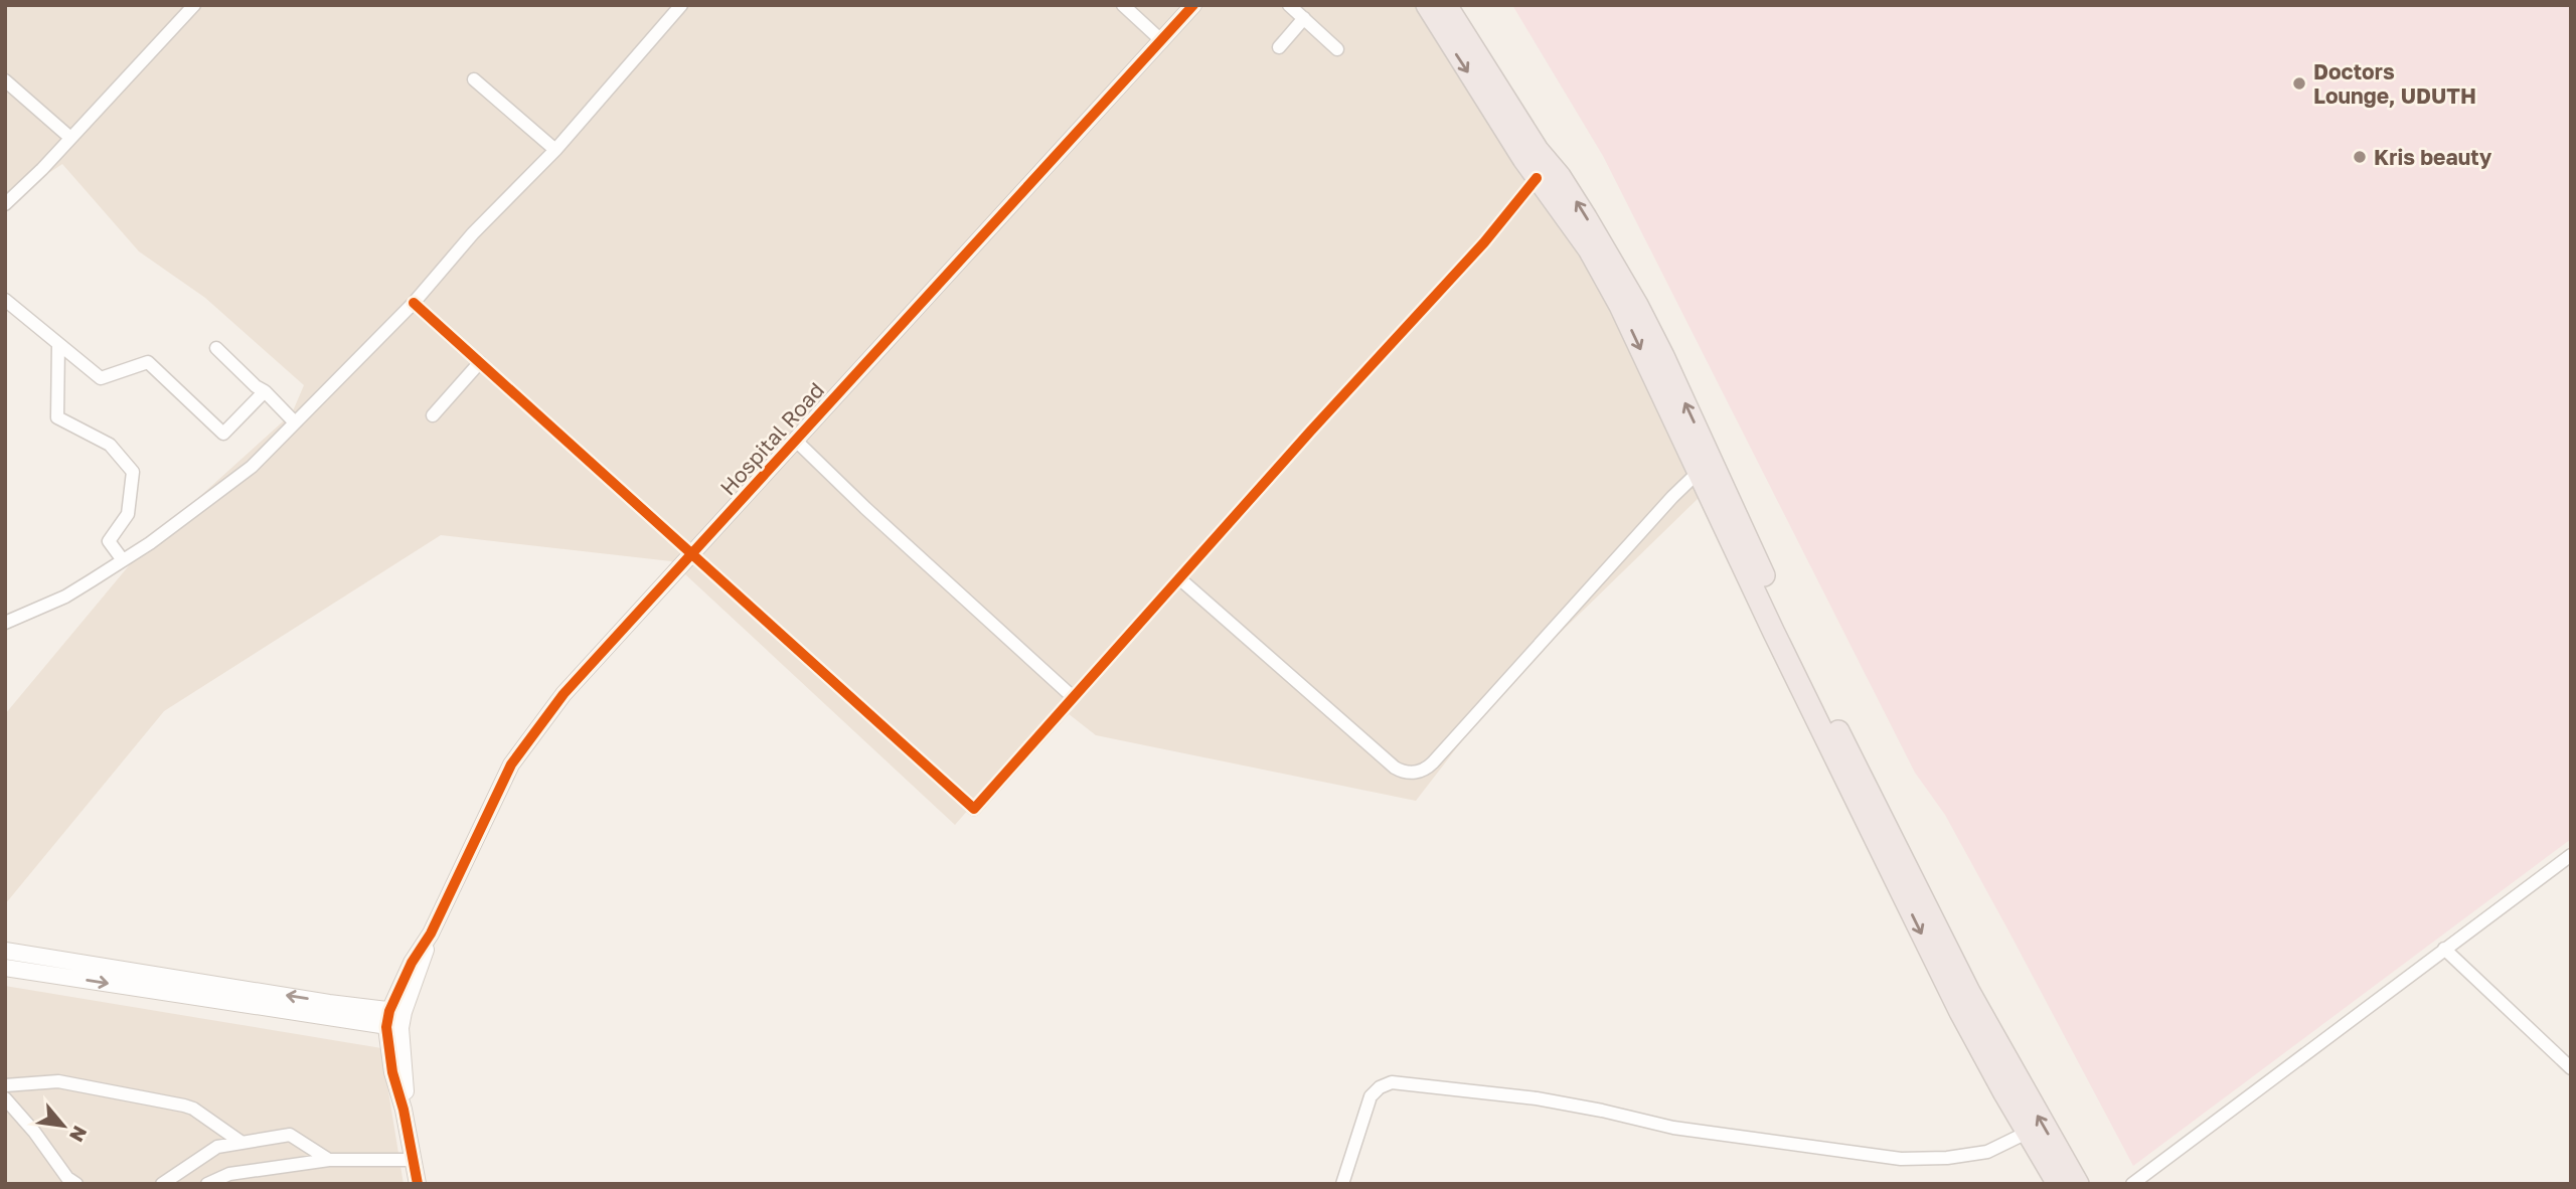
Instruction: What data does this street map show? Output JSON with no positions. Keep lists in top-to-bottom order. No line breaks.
{"streets":{"street":["Hospital Road"]},"places":["Doctors Lounge, UDUTH","Kris beauty"],"north":"bottom right"}
